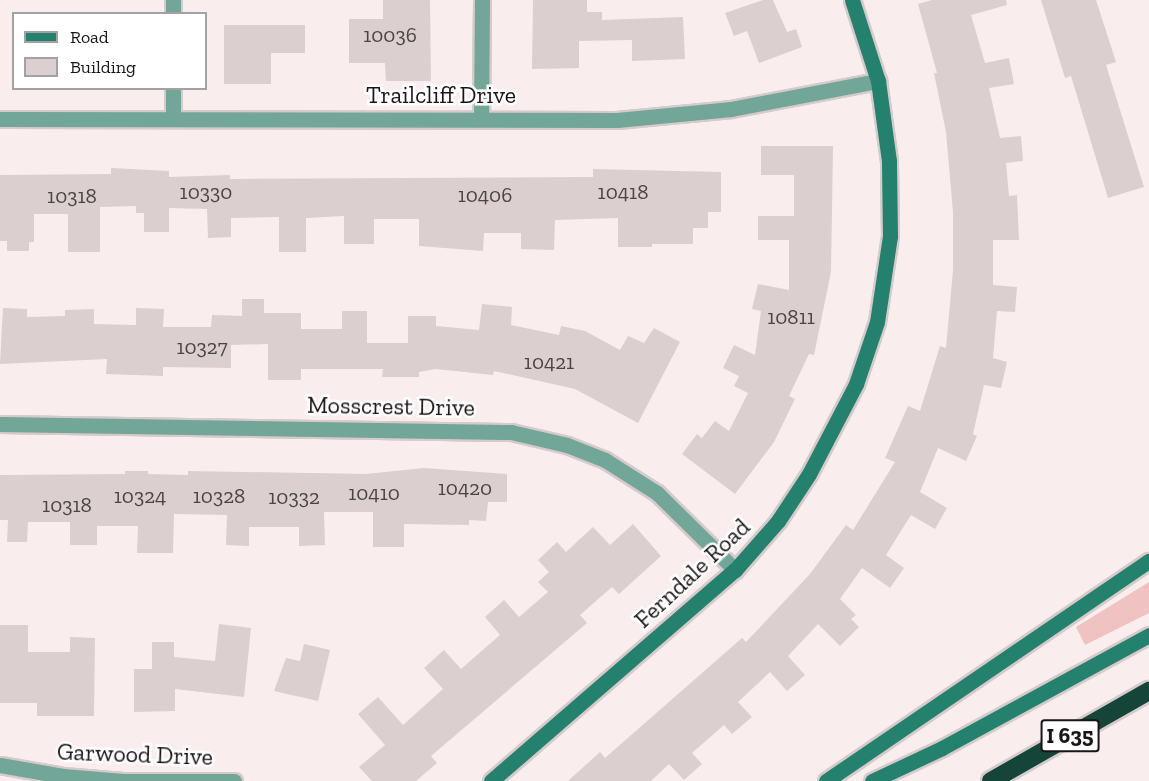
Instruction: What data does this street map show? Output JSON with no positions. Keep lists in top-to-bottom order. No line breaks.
{"streets":{"highway":["I 635"],"street":["Trailcliff Drive","Mosscrest Drive","Ferndale Road","Garwood Drive"]},"crossings":[["Trailcliff Drive","Ferndale Road"],["Mosscrest Drive","Ferndale Road"]],"house_numbers":["10036","10330","10418","10406","10318","10811","10327","10421","10420","10410","10324","10328","10332","10318"],"legend":["Road","Building"]}
